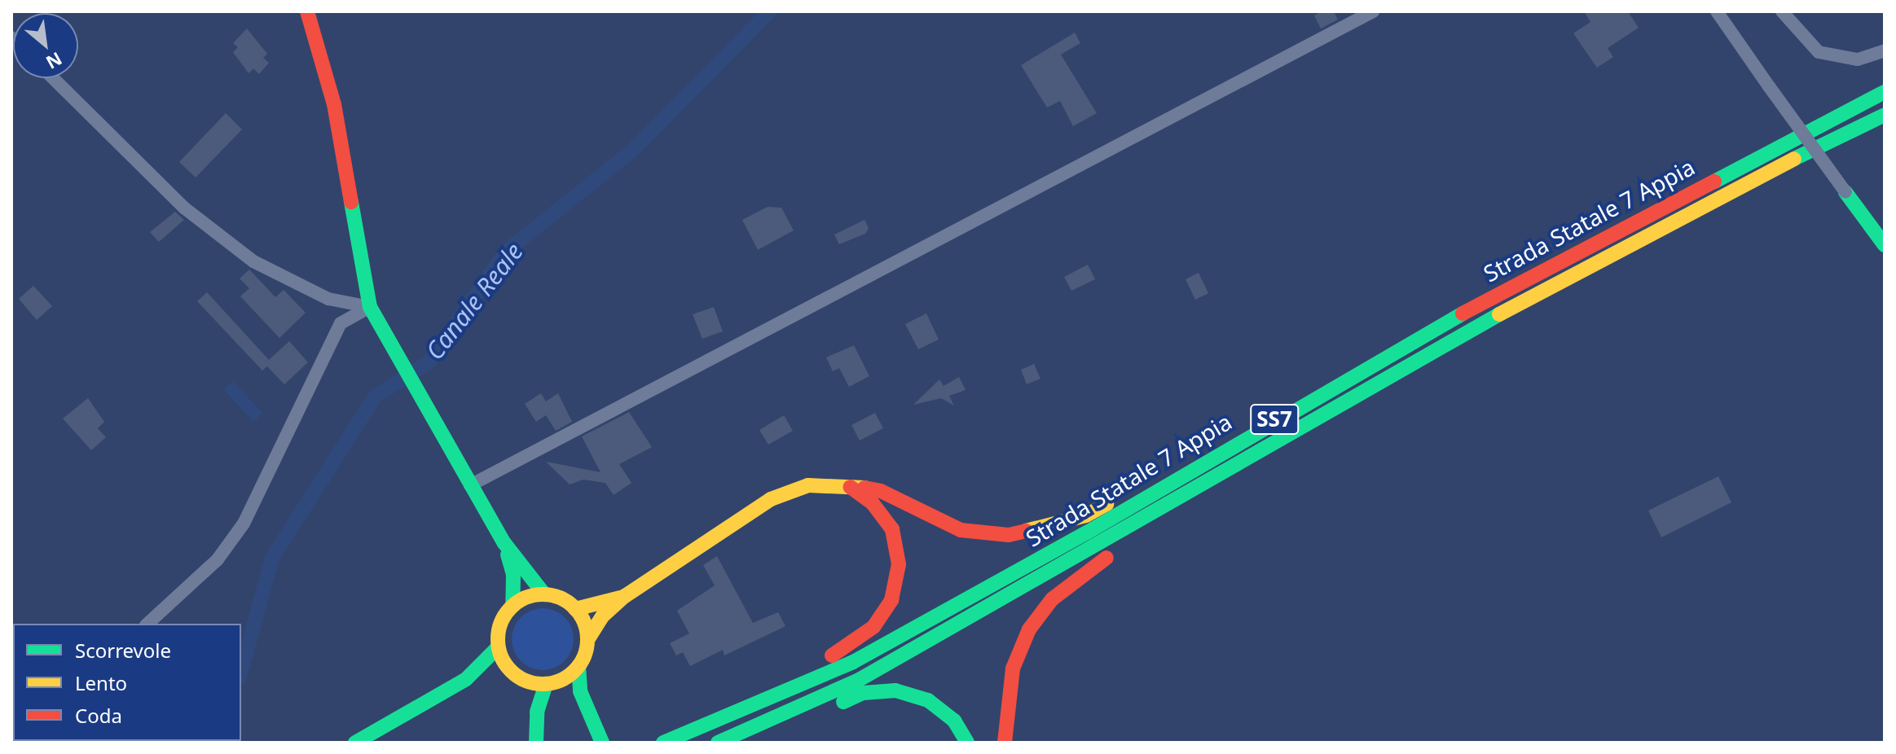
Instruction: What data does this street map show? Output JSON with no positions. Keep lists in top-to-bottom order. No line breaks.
{"streets":{"main road":["Strada Statale 7 Appia","SS7"]},"water":["Canale Reale"],"legend":["Scorrevole","Lento","Coda"],"north":"bottom right"}
